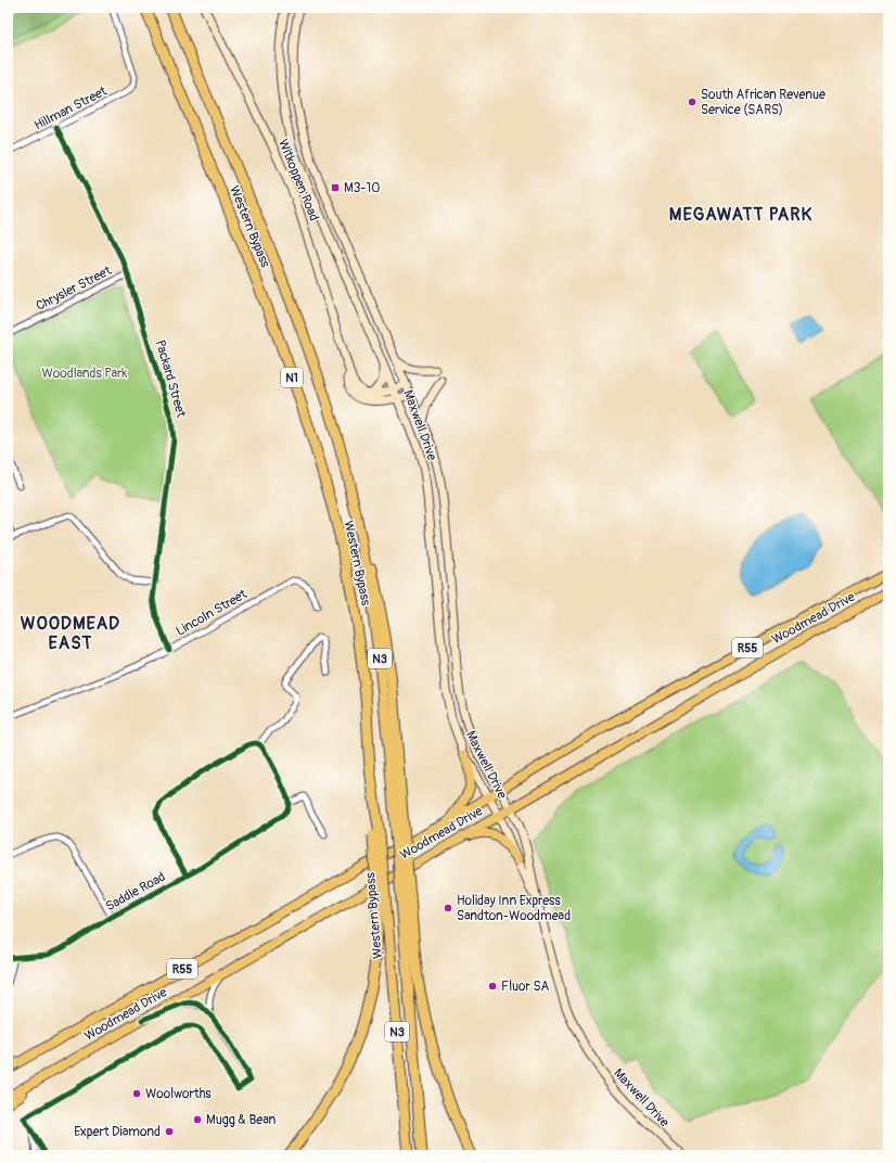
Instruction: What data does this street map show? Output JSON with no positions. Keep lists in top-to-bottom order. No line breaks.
{"streets":{"highway":["Western Bypass","N1","N3"],"main road":["Witkoppen Road","Maxwell Drive","Woodmead Drive","R55"],"street":["Hillman Street","Chrysler Street","Packard Street","Lincoln Street","Saddle Road"]},"crossings":[["Hillman Street","Packard Street"],["Witkoppen Road","Maxwell Drive"],["Chrysler Street","Packard Street"],["Packard Street","Lincoln Street"],["Maxwell Drive","Woodmead Drive"]],"districts":["MEGAWATT PARK","WOODMEAD EAST"],"parks":["Woodlands Park"],"places":{"other":["South African Revenue Service (SARS)","Holiday Inn Express Sandton-Woodmead","Fluor SA","Woolworths","Mugg & Bean","Expert Diamond"],"transit":["M3-10"]}}
